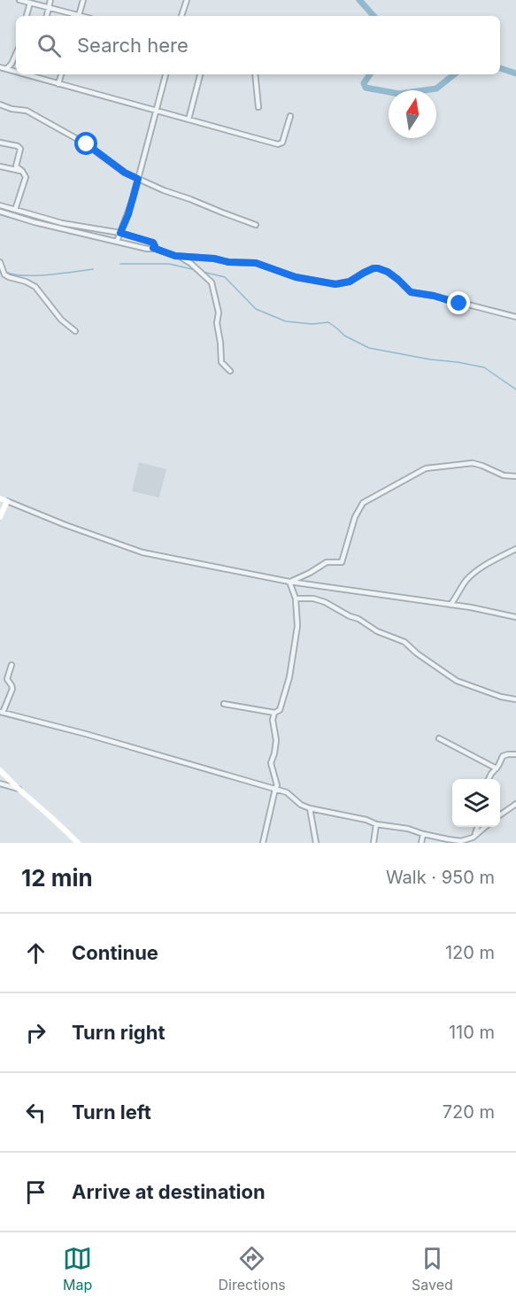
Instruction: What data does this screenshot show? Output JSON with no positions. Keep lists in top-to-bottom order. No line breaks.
{"north":"top","page":{"search":"Search here","heading":["12 min","Walk · 950 m"],"list":[["Continue","120 m"],["Turn right","110 m"],["Turn left","720 m"],"Arrive at destination"],"nav":["Map","Directions","Saved"]}}
